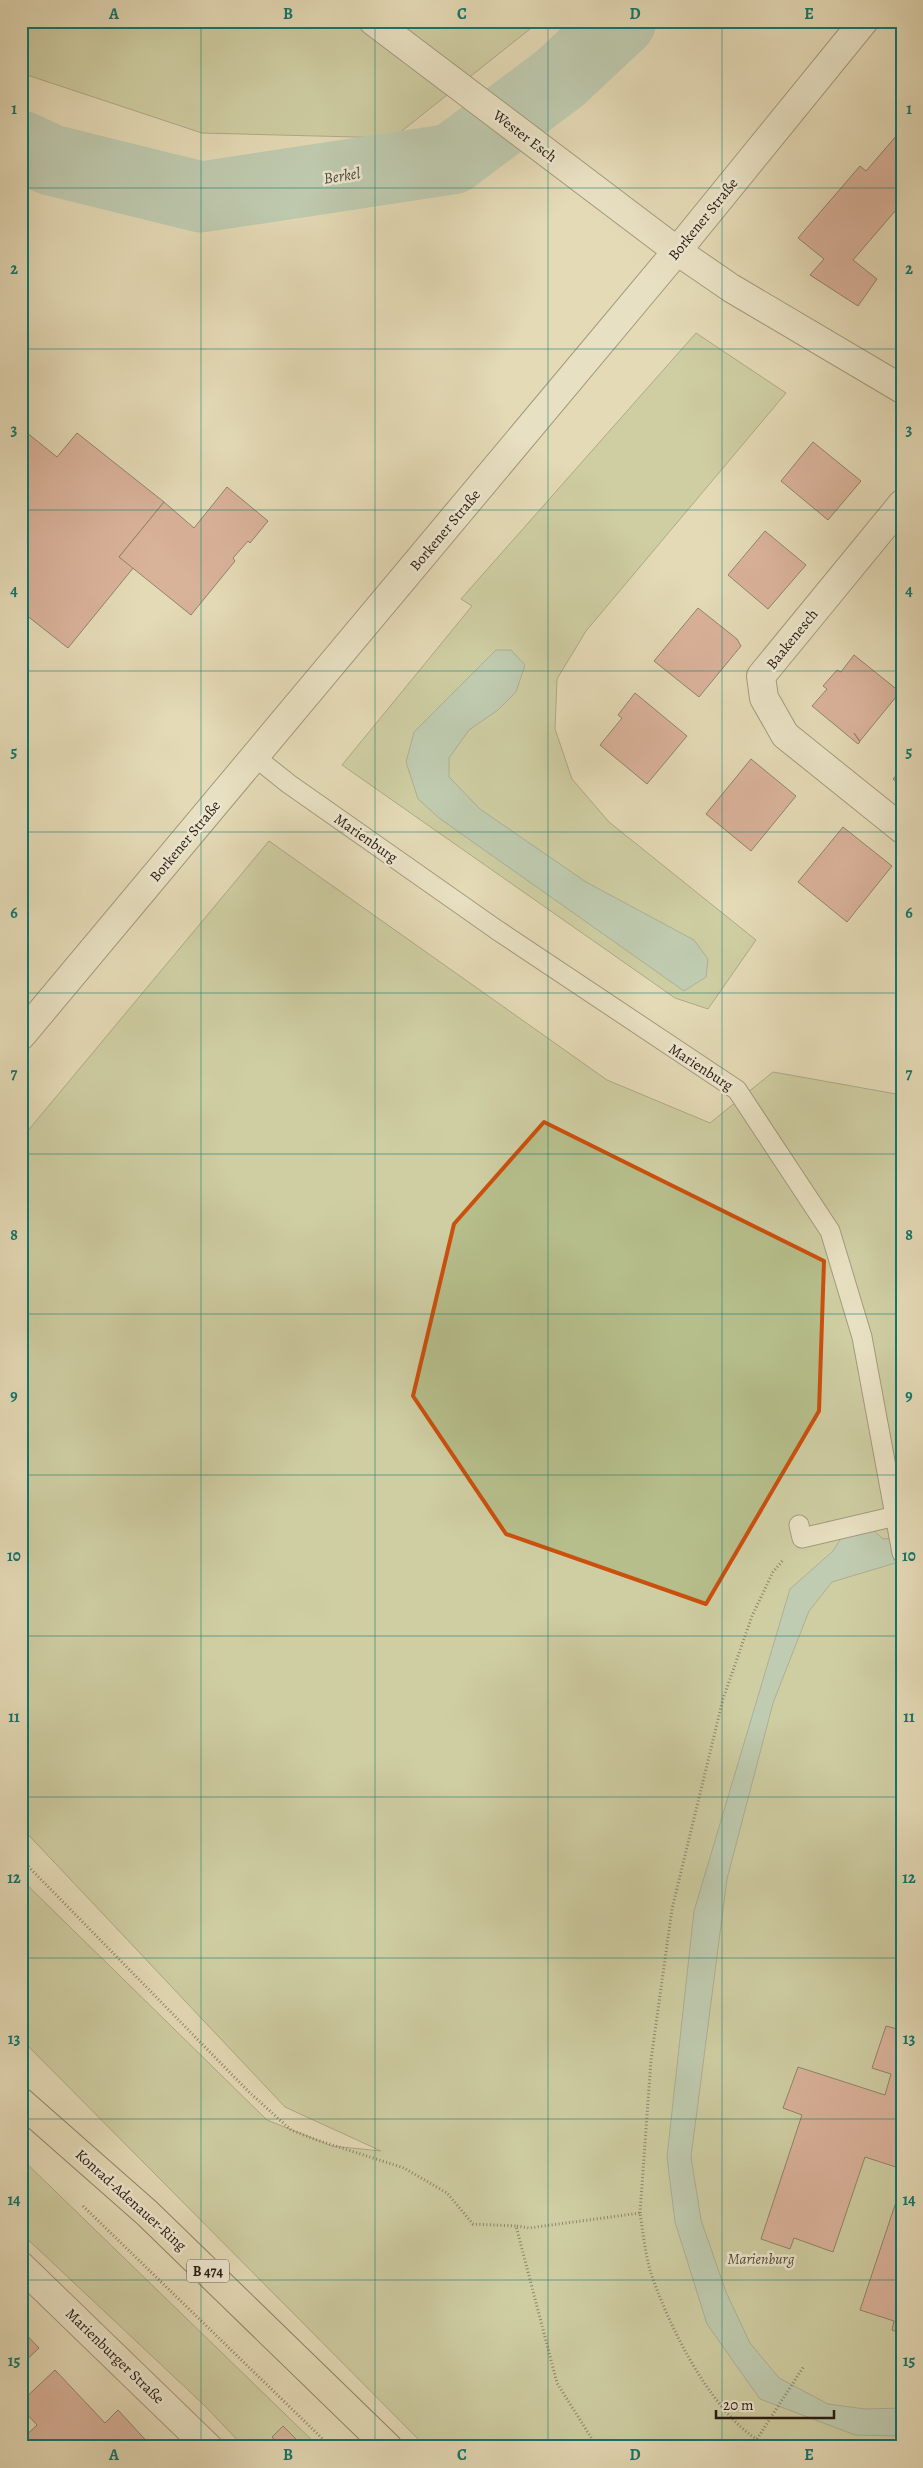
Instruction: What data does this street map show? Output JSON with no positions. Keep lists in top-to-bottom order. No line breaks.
{"streets":{"main road":["Konrad-Adenauer-Ring","B 474"],"street":["Wester Esch","Borkener Straße","Baakenesch","Marienburger Straße"],"lane":["Marienburg"]},"crossings":[["Wester Esch","Borkener Straße"],["Borkener Straße","Marienburg"]],"water":["Berkel"],"parks":["Marienburg"],"scale_bar":"20 m","grid":{"columns":["A","B","C","D","E"],"rows":["1","2","3","4","5","6","7","8","9","10","11","12","13","14","15"]}}
